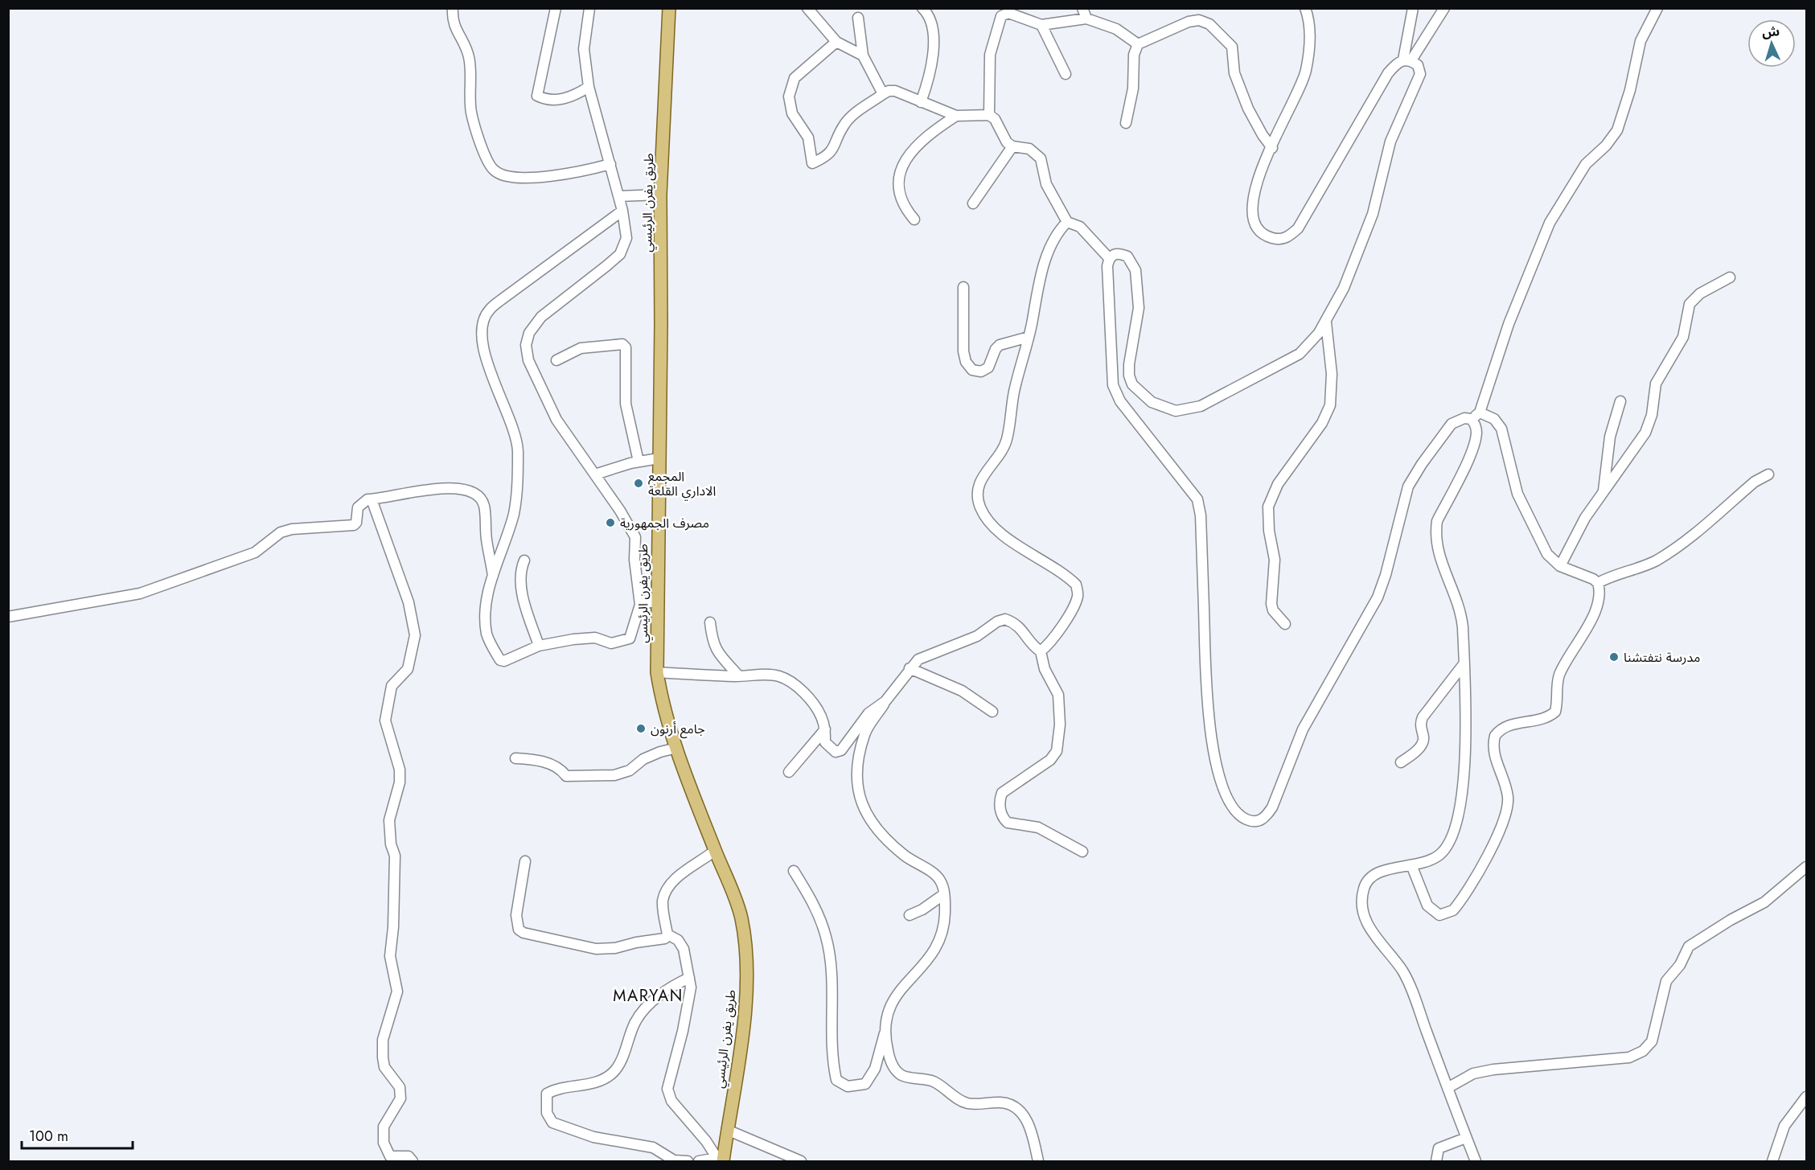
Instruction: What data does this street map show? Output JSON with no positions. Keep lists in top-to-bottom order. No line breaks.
{"streets":{"main road":["طريق يفرن الرئيسي"]},"districts":["MARYAN"],"places":["المجمع الاداري القلعة","مصرف الجمهورية","مدرسة نتفتشنا","جامع أرنون"],"scale_bar":"100 m","north":"top"}
